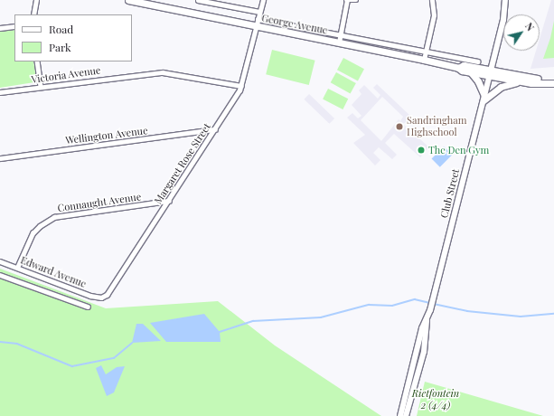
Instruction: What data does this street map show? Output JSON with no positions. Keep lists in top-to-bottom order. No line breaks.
{"streets":{"main road":["George Avenue","Club Street"],"street":["Victoria Avenue","Wellington Avenue","Margaret Rose Street","Connaught Avenue","Edward Avenue"]},"crossings":[["George Avenue","Margaret Rose Street"],["George Avenue","Club Street"],["Victoria Avenue","Margaret Rose Street"],["Wellington Avenue","Margaret Rose Street"],["Margaret Rose Street","Connaught Avenue"],["Margaret Rose Street","Edward Avenue"],["Connaught Avenue","Edward Avenue"]],"parks":["Rietfontein 2 (4/4)"],"places":["Sandringham Highschool","The Den Gym"],"legend":["Road","Park"],"north":"top right"}
